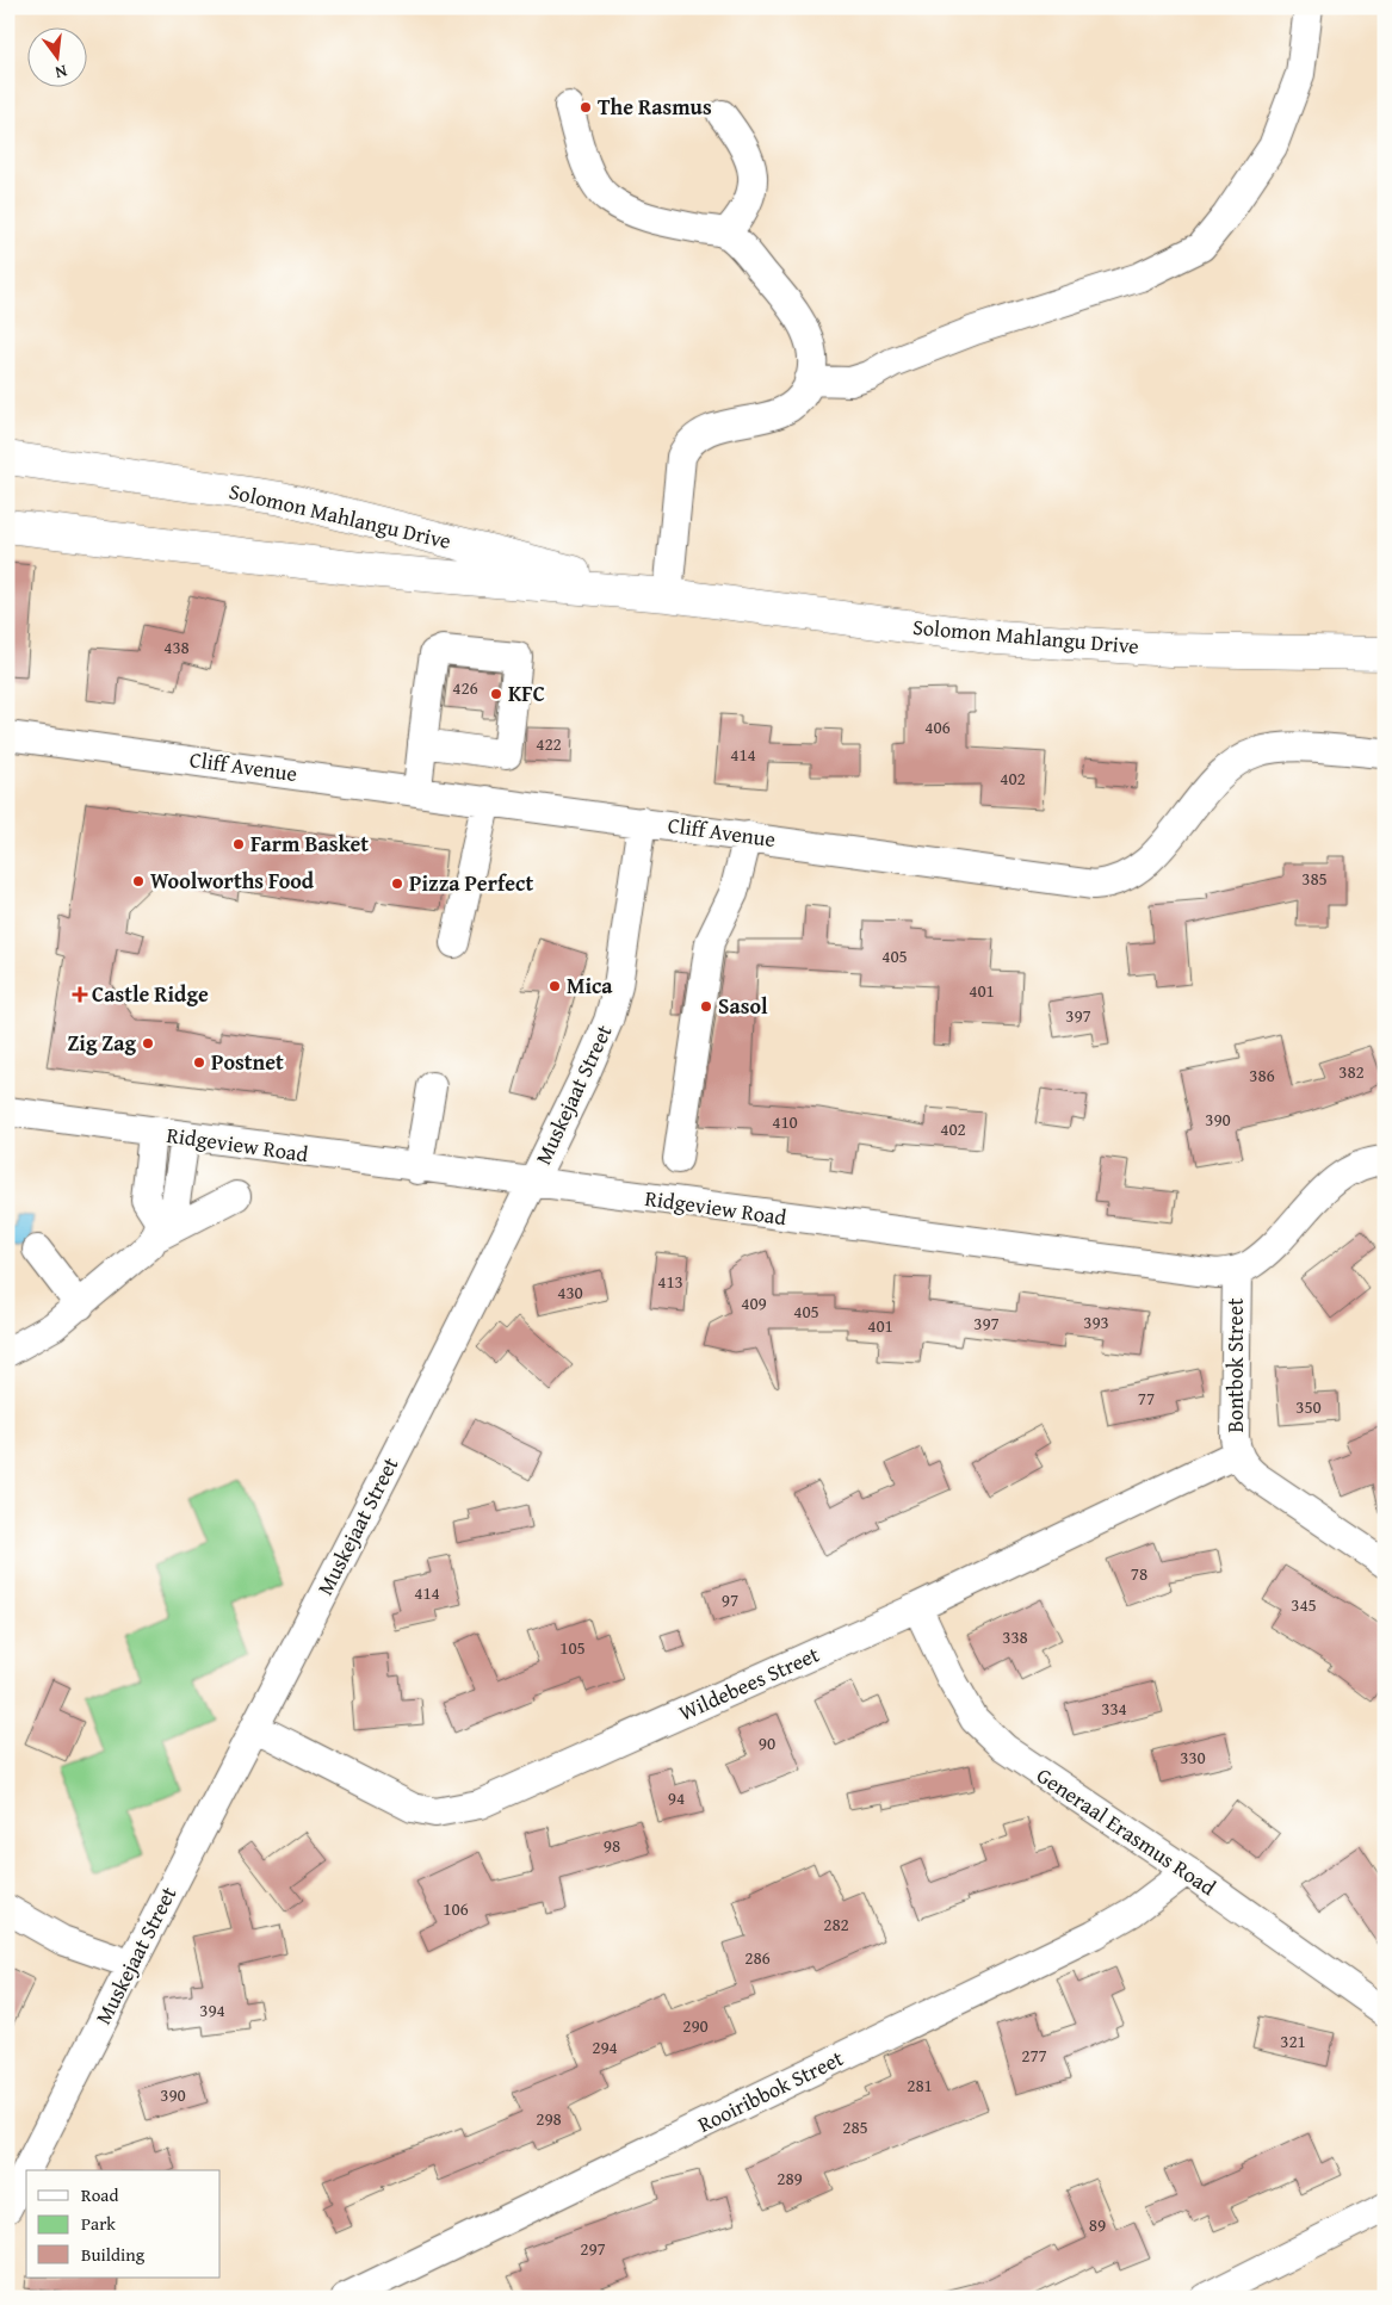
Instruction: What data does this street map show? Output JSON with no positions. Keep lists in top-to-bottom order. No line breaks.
{"streets":{"main road":["Solomon Mahlangu Drive"],"street":["Cliff Avenue","Muskejaat Street","Ridgeview Road","Bontbok Street","Wildebees Street","Generaal Erasmus Road","Rooiribbok Street"]},"crossings":[["Cliff Avenue","Muskejaat Street"],["Muskejaat Street","Ridgeview Road"],["Muskejaat Street","Wildebees Street"],["Ridgeview Road","Bontbok Street"],["Bontbok Street","Wildebees Street"],["Wildebees Street","Generaal Erasmus Road"],["Generaal Erasmus Road","Rooiribbok Street"]],"places":{"other":["The Rasmus","KFC","Farm Basket","Woolworths Food","Pizza Perfect","Mica","Sasol","Zig Zag","Postnet"],"health":["Castle Ridge"]},"house_numbers":["438","426","406","422","414","402","385","405","401","397","382","386","390","410","402","413","430","409","405","393","397","401","77","350","78","414","97","345","338","105","334","90","330","94","98","106","282","286","394","290","321","294","277","281","390","298","285","289","89","297"],"legend":["Road","Park","Building"],"north":"bottom"}
